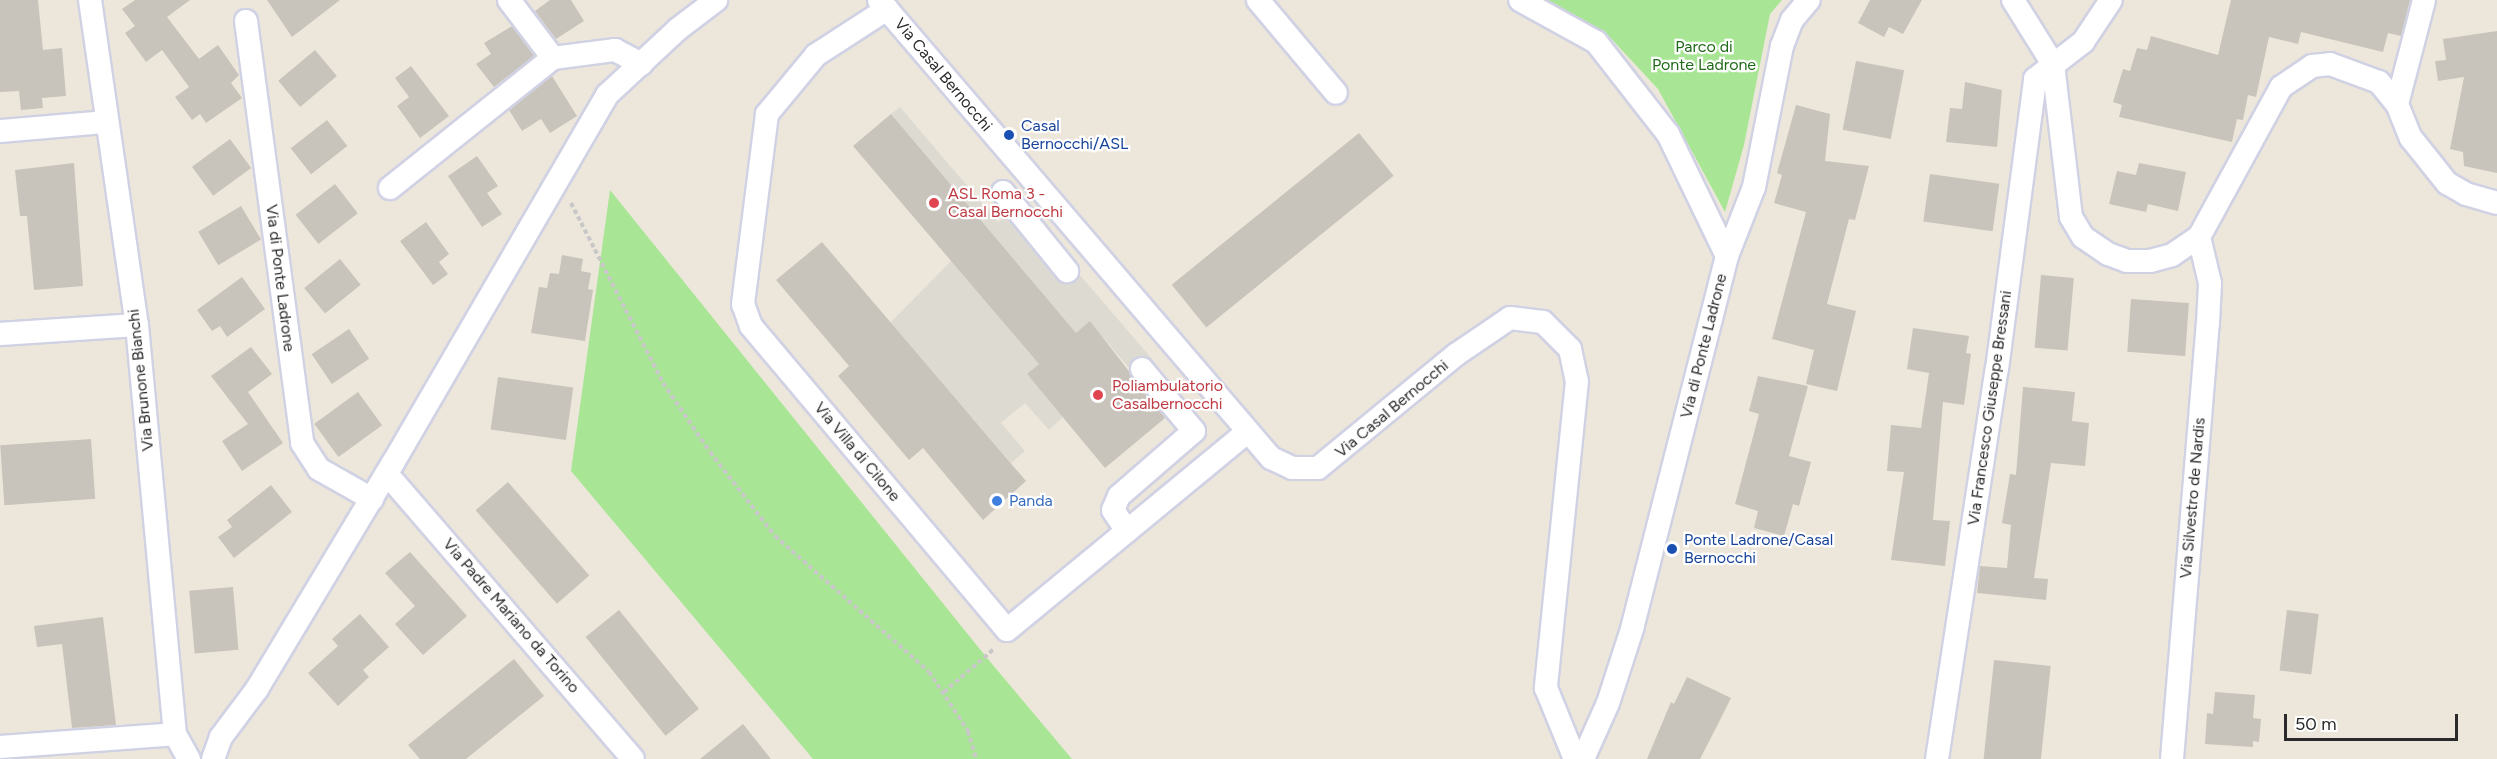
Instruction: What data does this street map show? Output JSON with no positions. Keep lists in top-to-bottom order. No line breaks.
{"streets":{"street":["Via Casal Bernocchi","Via di Ponte Ladrone","Via Brunone Bianchi","Via Francesco Giuseppe Bressani","Via Villa di Cilone","Via Silvestro de Nardis","Via Padre Mariano da Torino"]},"crossings":[["Via Casal Bernocchi","Via Villa di Cilone"]],"parks":["Parco di Ponte Ladrone"],"places":["Casal Bernocchi/ASL","ASL Roma 3 - Casal Bernocchi","Poliambulatorio Casalbernocchi","Panda","Ponte Ladrone/Casal Bernocchi"],"scale_bar":"50 m"}
